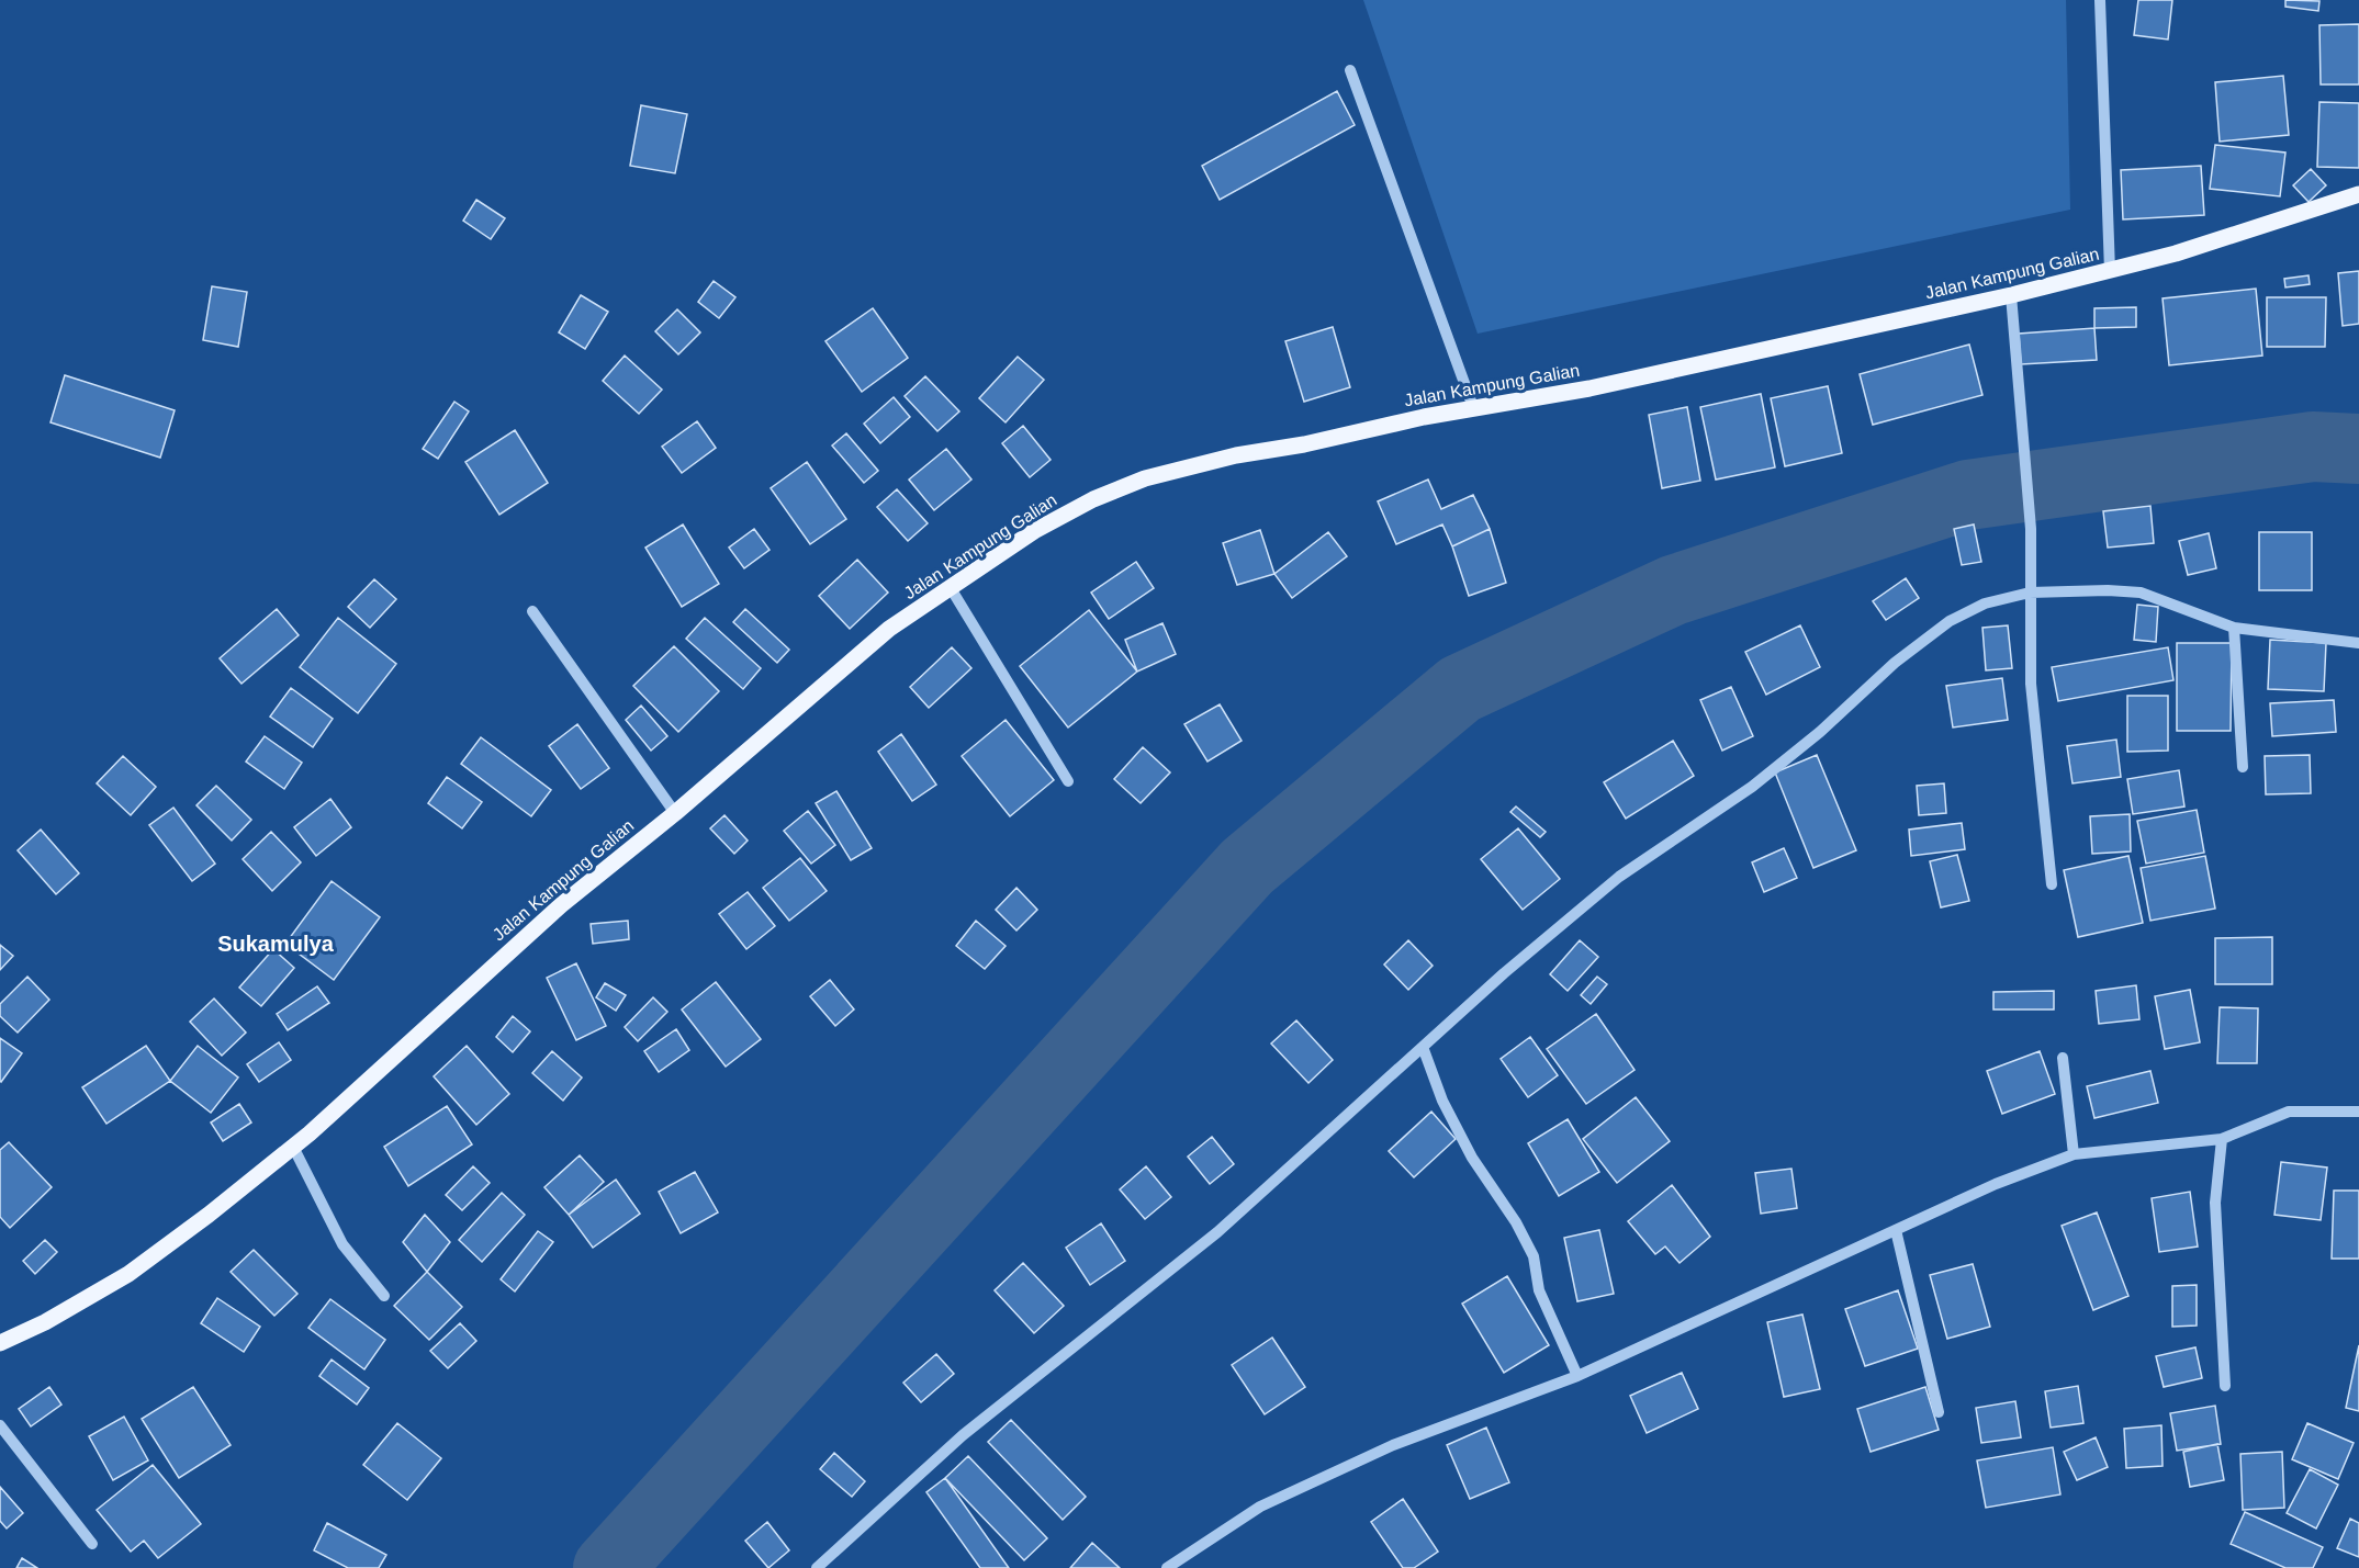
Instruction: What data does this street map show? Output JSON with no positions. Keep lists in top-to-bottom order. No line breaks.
{"streets":{"main road":["Jalan Kampung Galian"]},"districts":["Sukamulya"]}
